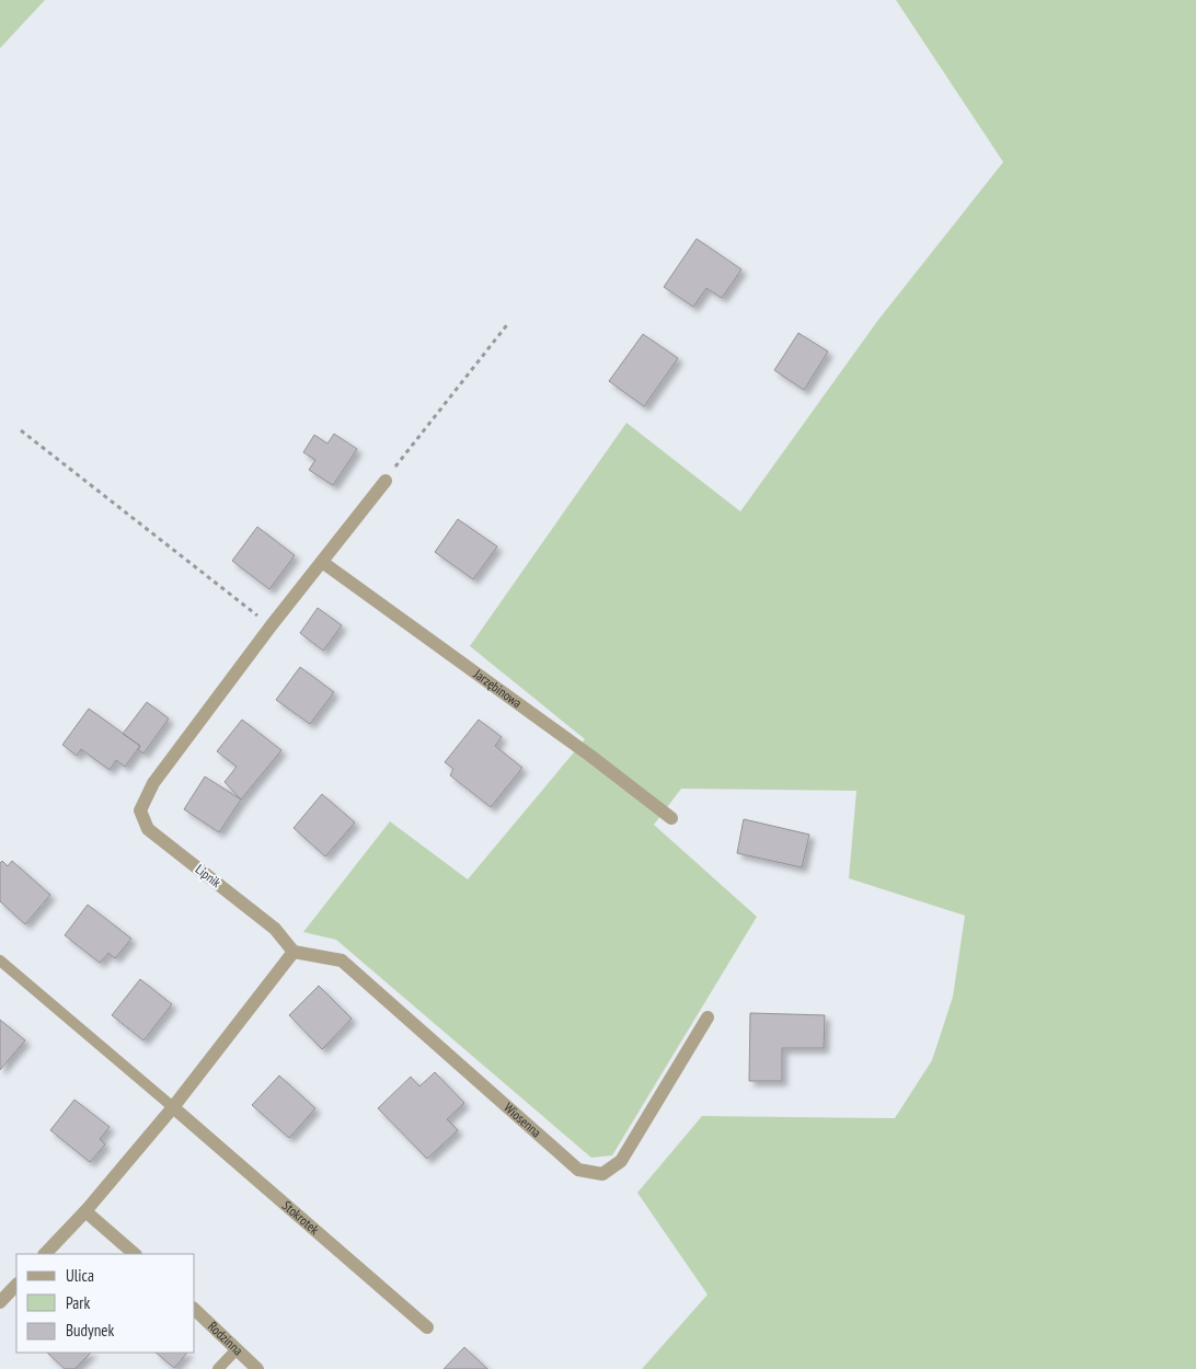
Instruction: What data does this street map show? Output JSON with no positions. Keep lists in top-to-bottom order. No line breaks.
{"streets":{"street":["Jarzębinowa","Lipnik","Wiosenna","Stokrotek","Rodzinna"]},"crossings":[["Jarzębinowa","Lipnik"],["Lipnik","Wiosenna"]],"legend":["Ulica","Park","Budynek"]}
